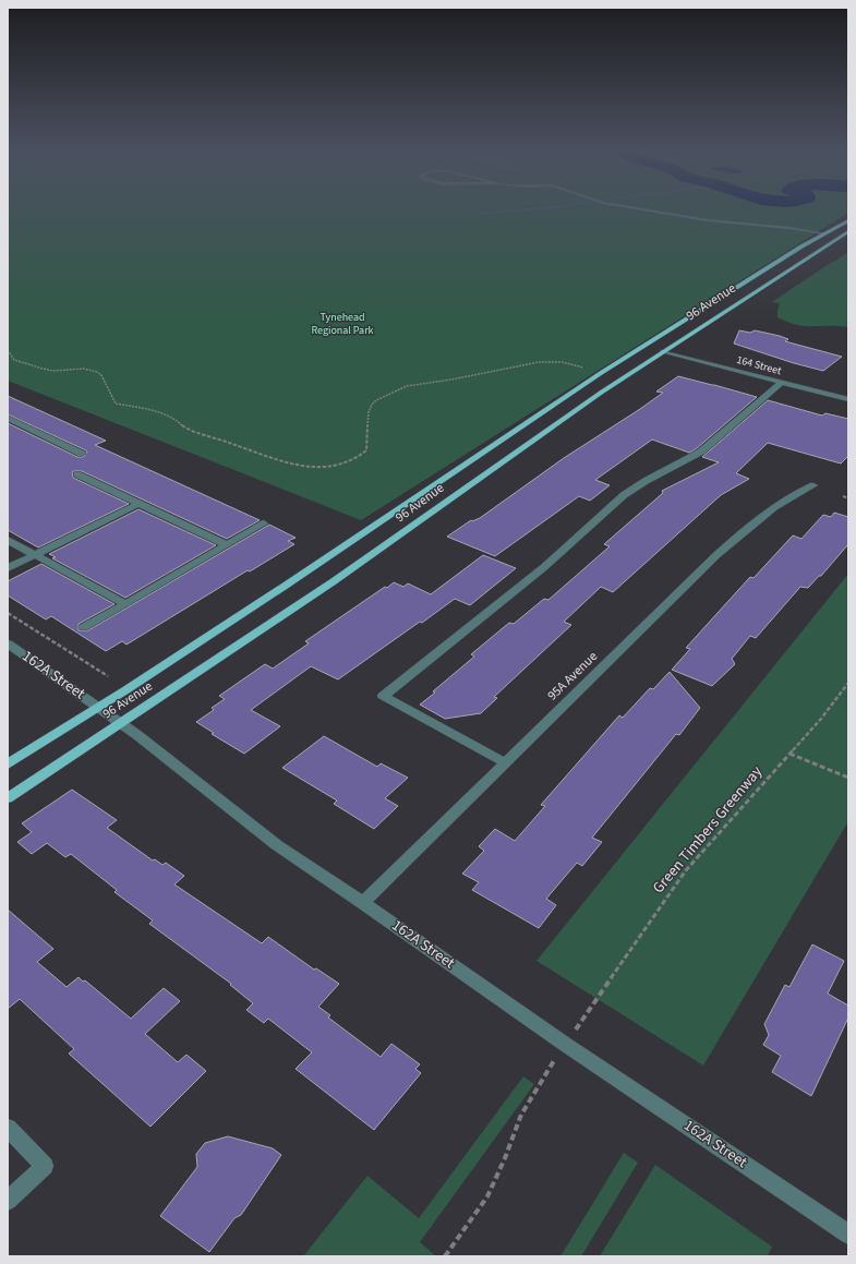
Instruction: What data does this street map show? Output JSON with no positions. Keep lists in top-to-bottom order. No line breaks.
{"streets":{"main road":["96 Avenue"],"street":["164 Street","162A Street","95A Avenue"],"path":["Green Timbers Greenway"]},"crossings":[["96 Avenue","164 Street"],["96 Avenue","162A Street"],["162A Street","95A Avenue"]],"parks":["Tynehead Regional Park"]}
